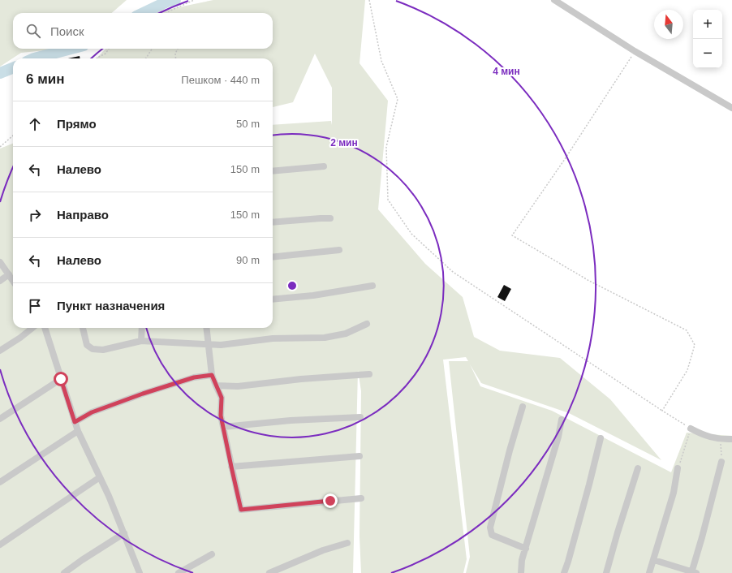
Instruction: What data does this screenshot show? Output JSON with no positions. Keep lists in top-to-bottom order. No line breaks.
{"north":"top","page":{"map_buttons":["+","−"],"search":"Поиск","heading":["6 мин","Пешком · 440 m"],"list":[["Прямо","50 m"],["Налево","150 m"],["Направо","150 m"],["Налево","90 m"],"Пункт назначения"]},"rings":["4 мин","2 мин"]}
